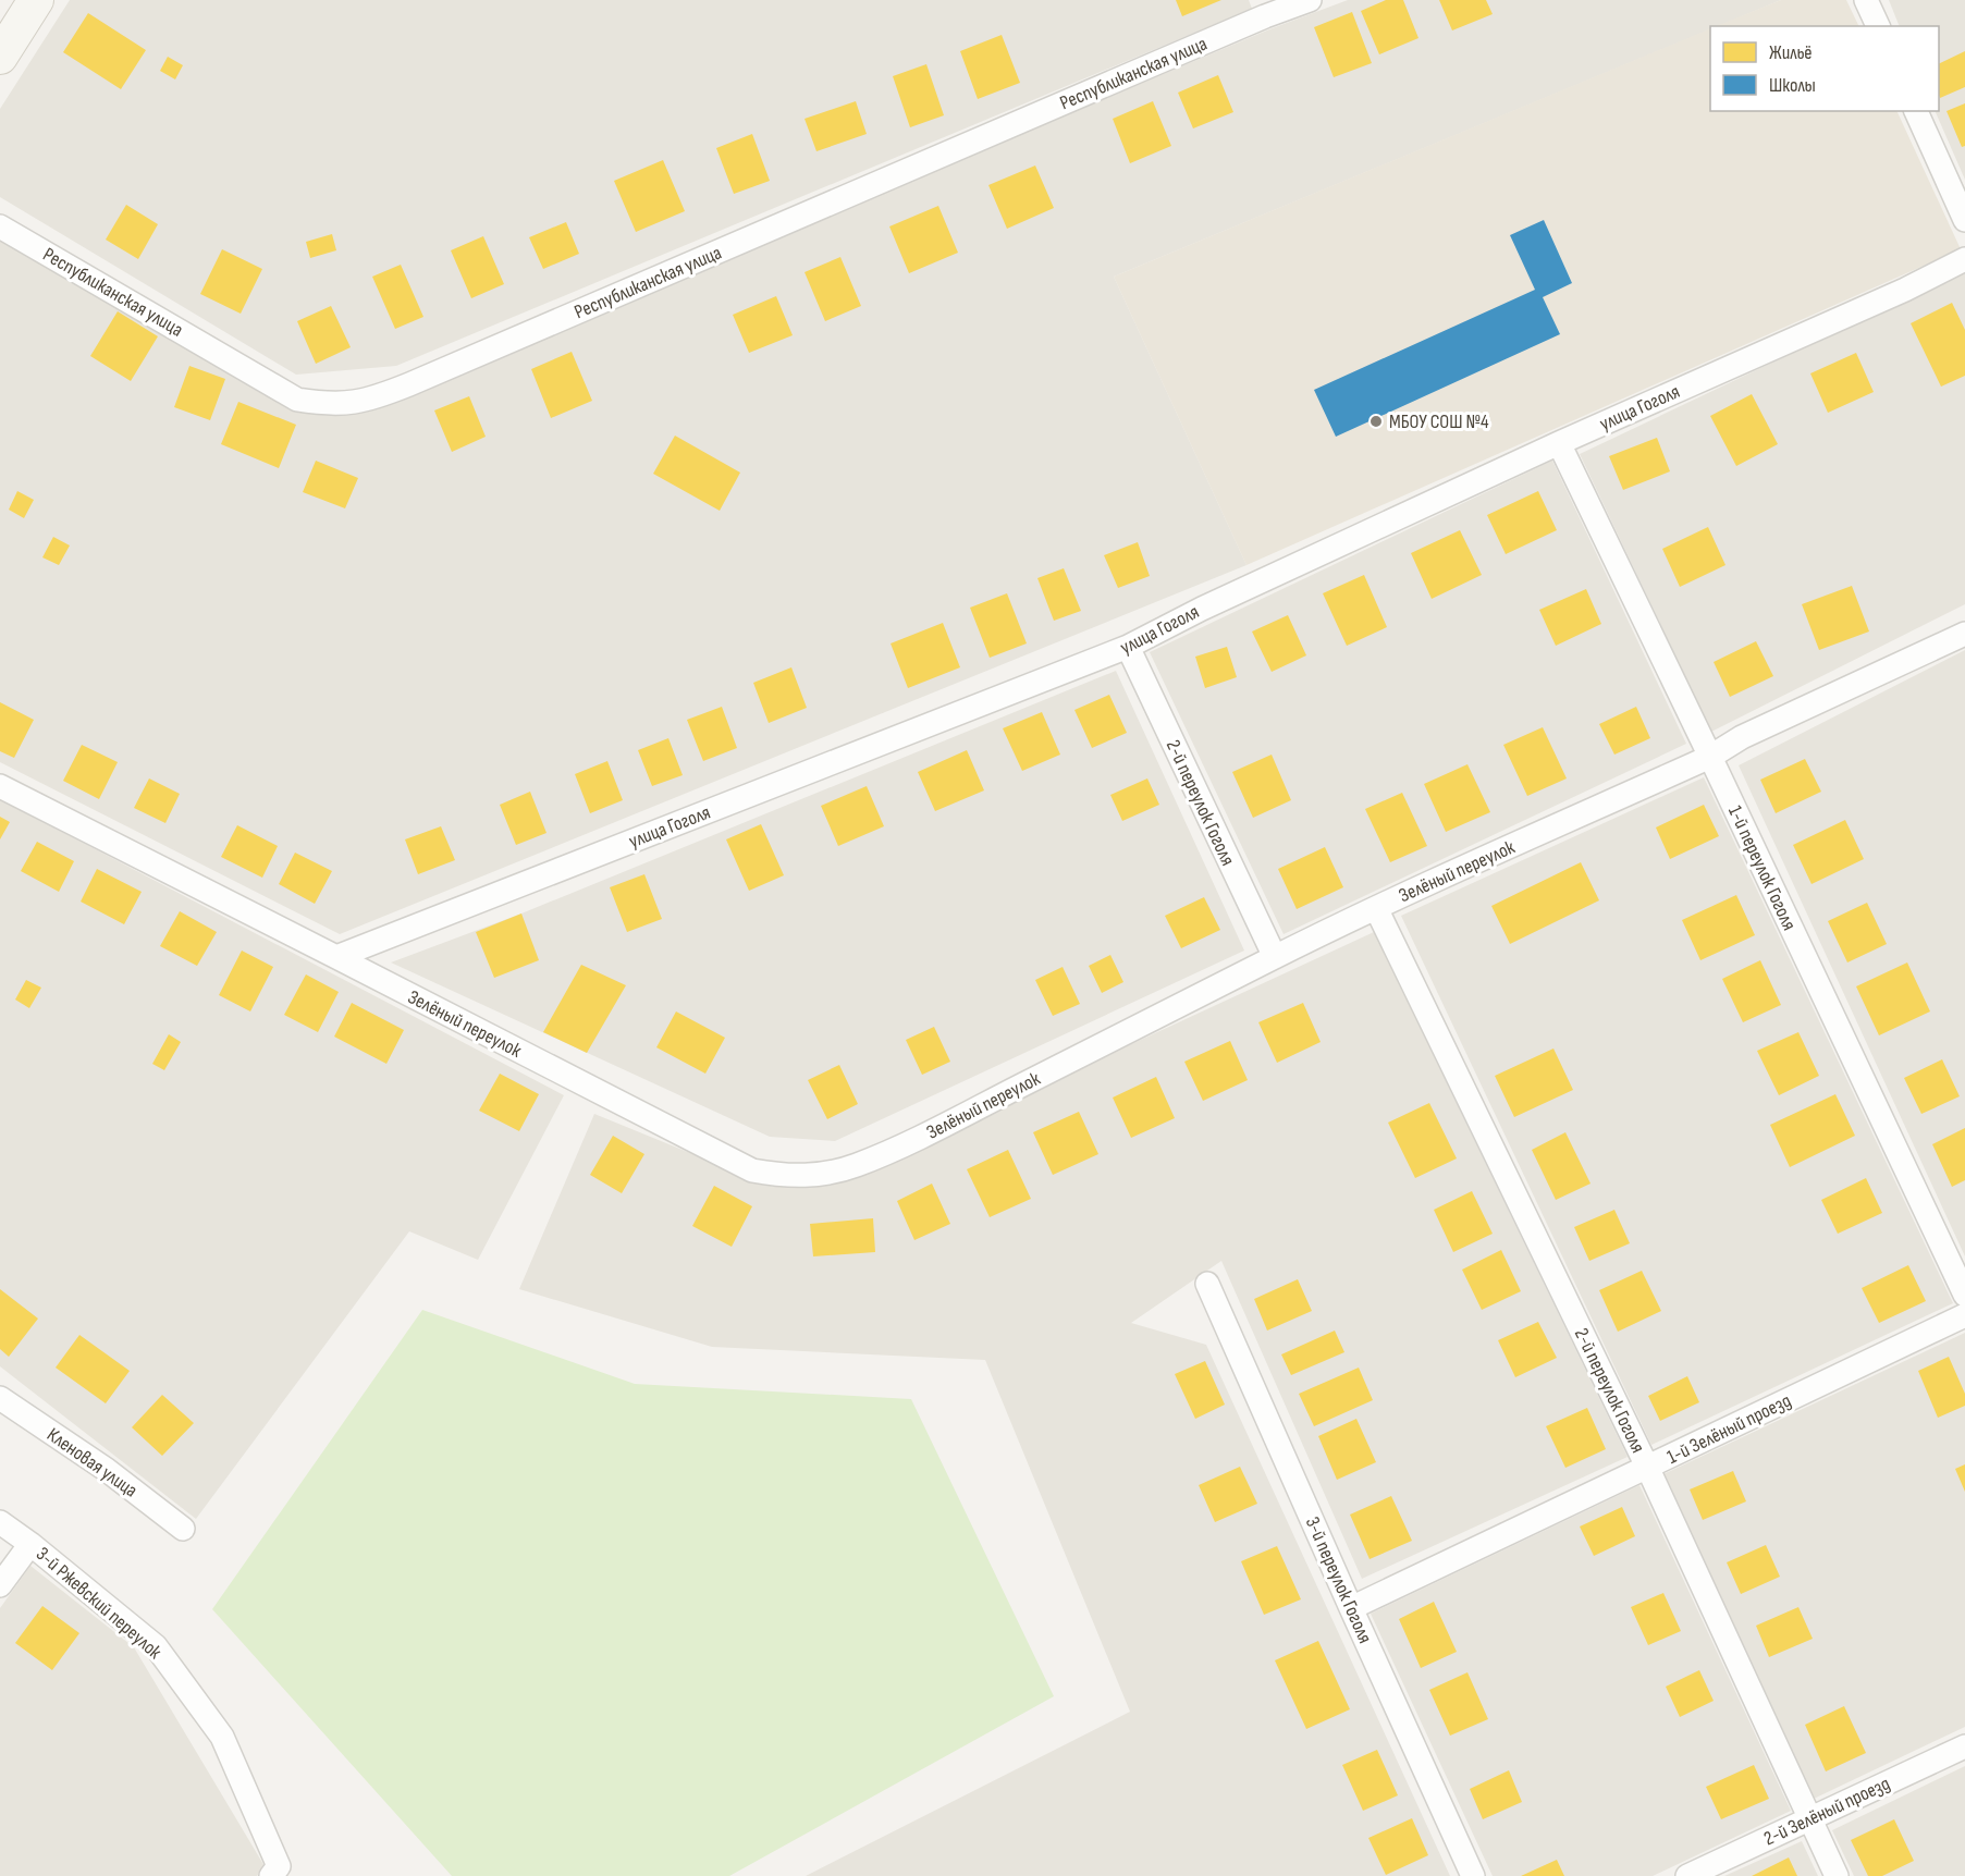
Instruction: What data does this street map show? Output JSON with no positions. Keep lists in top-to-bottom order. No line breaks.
{"streets":{"street":["Республиканская улица","улица Гоголя","2-й переулок Гоголя","1-й переулок Гоголя","Зелёный переулок","1-й Зелёный проезд","Кленовая улица","3-й переулок Гоголя","3-й Ржевский переулок","2-й Зелёный проезд"]},"crossings":[["улица Гоголя","2-й переулок Гоголя"],["улица Гоголя","1-й переулок Гоголя"],["улица Гоголя","Зелёный переулок"],["2-й переулок Гоголя","Зелёный переулок"],["2-й переулок Гоголя","1-й Зелёный проезд"],["2-й переулок Гоголя","2-й Зелёный проезд"],["1-й переулок Гоголя","Зелёный переулок"],["1-й Зелёный проезд","3-й переулок Гоголя"]],"places":["МБОУ СОШ №4"],"legend":["Жильё","Школы"]}
